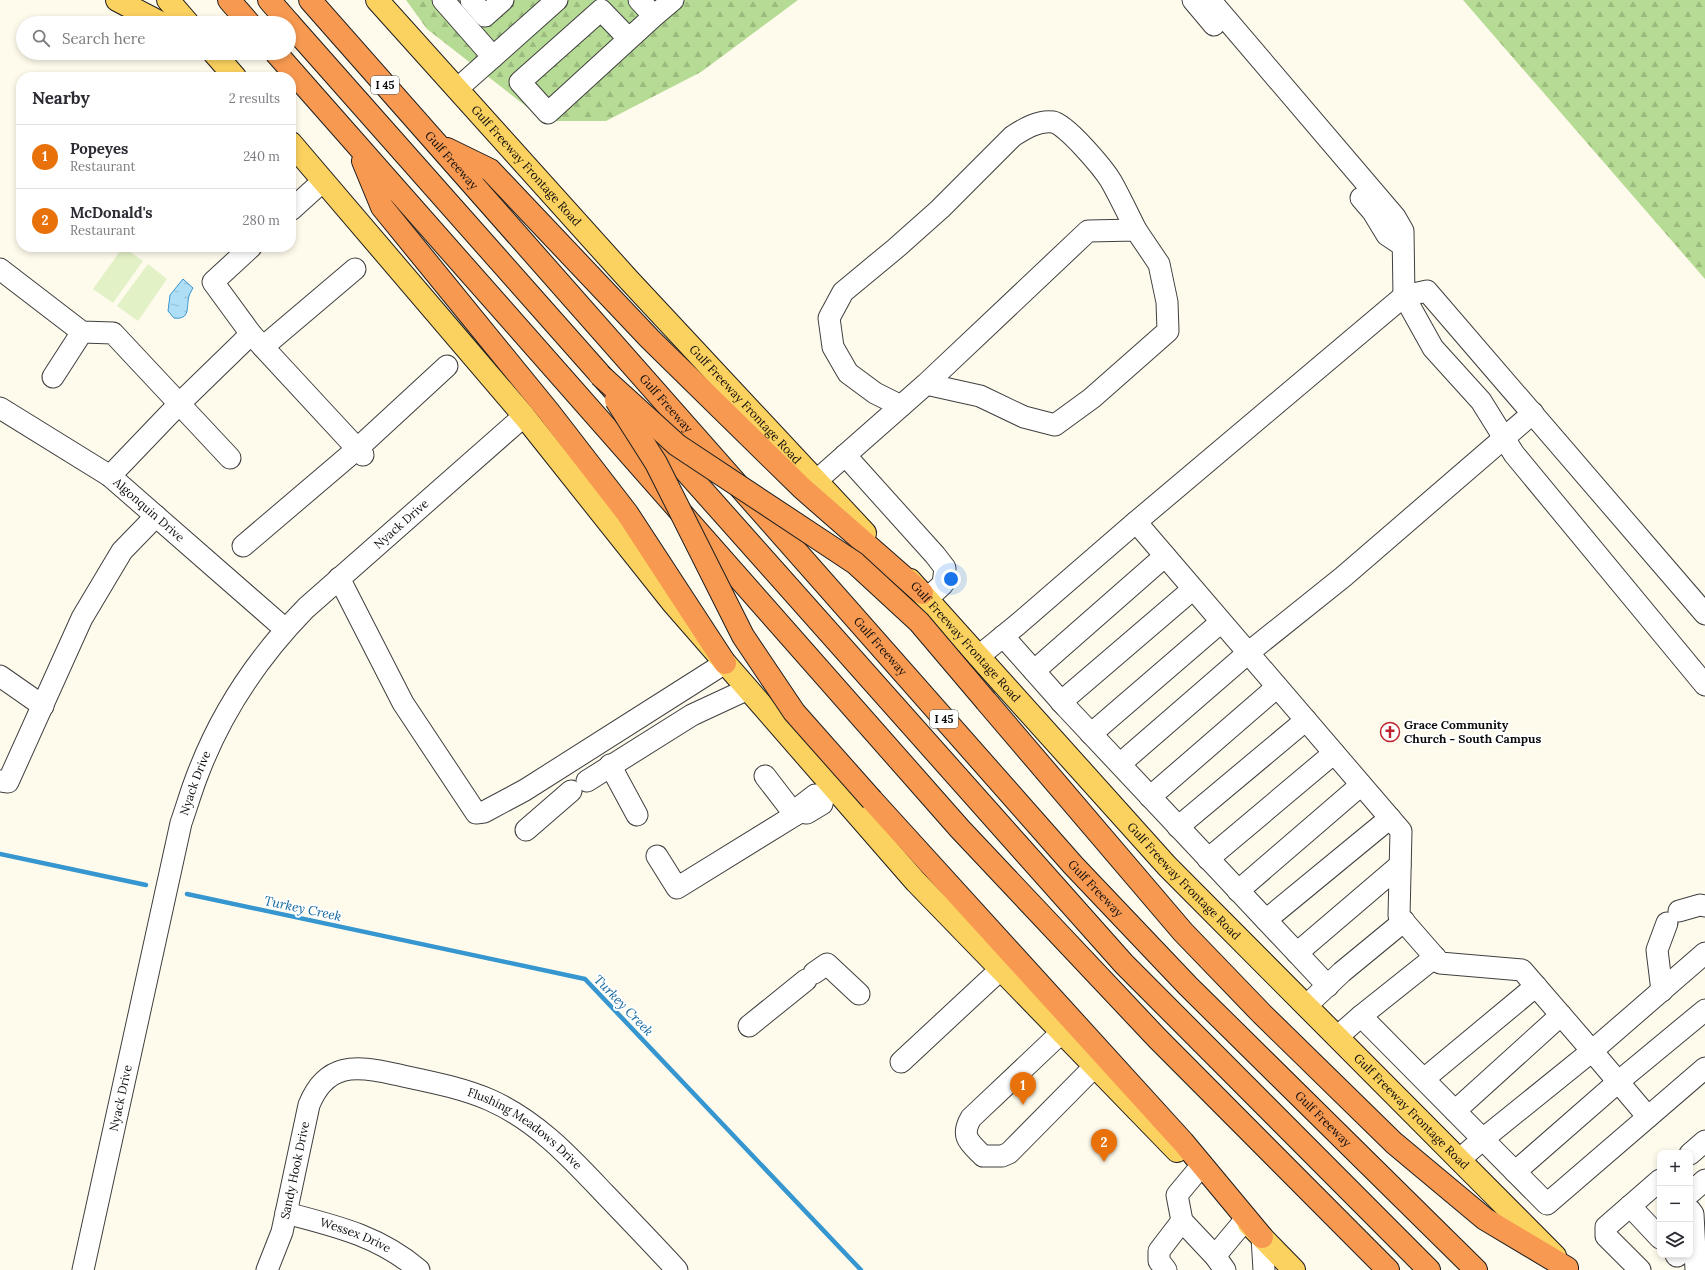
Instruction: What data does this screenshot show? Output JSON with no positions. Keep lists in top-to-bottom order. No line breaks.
{"streets":{"highway":["I 45","Gulf Freeway"],"main road":["Gulf Freeway Frontage Road"],"street":["Algonquin Drive","Nyack Drive","Flushing Meadows Drive","Sandy Hook Drive","Wessex Drive"]},"crossings":[["Algonquin Drive","Nyack Drive"],["Flushing Meadows Drive","Sandy Hook Drive"],["Sandy Hook Drive","Wessex Drive"]],"water":["Turkey Creek"],"places":{"church":["Grace Community Church - South Campus"]},"page":{"search":"Search here","heading":["Nearby","2 results"],"list":[{"mark":"1","name":"Popeyes","note":"Restaurant","value":"240 m"},{"mark":"2","name":"McDonald's","note":"Restaurant","value":"280 m"}],"pins":["1","2"],"map_buttons":["+","−"]}}
